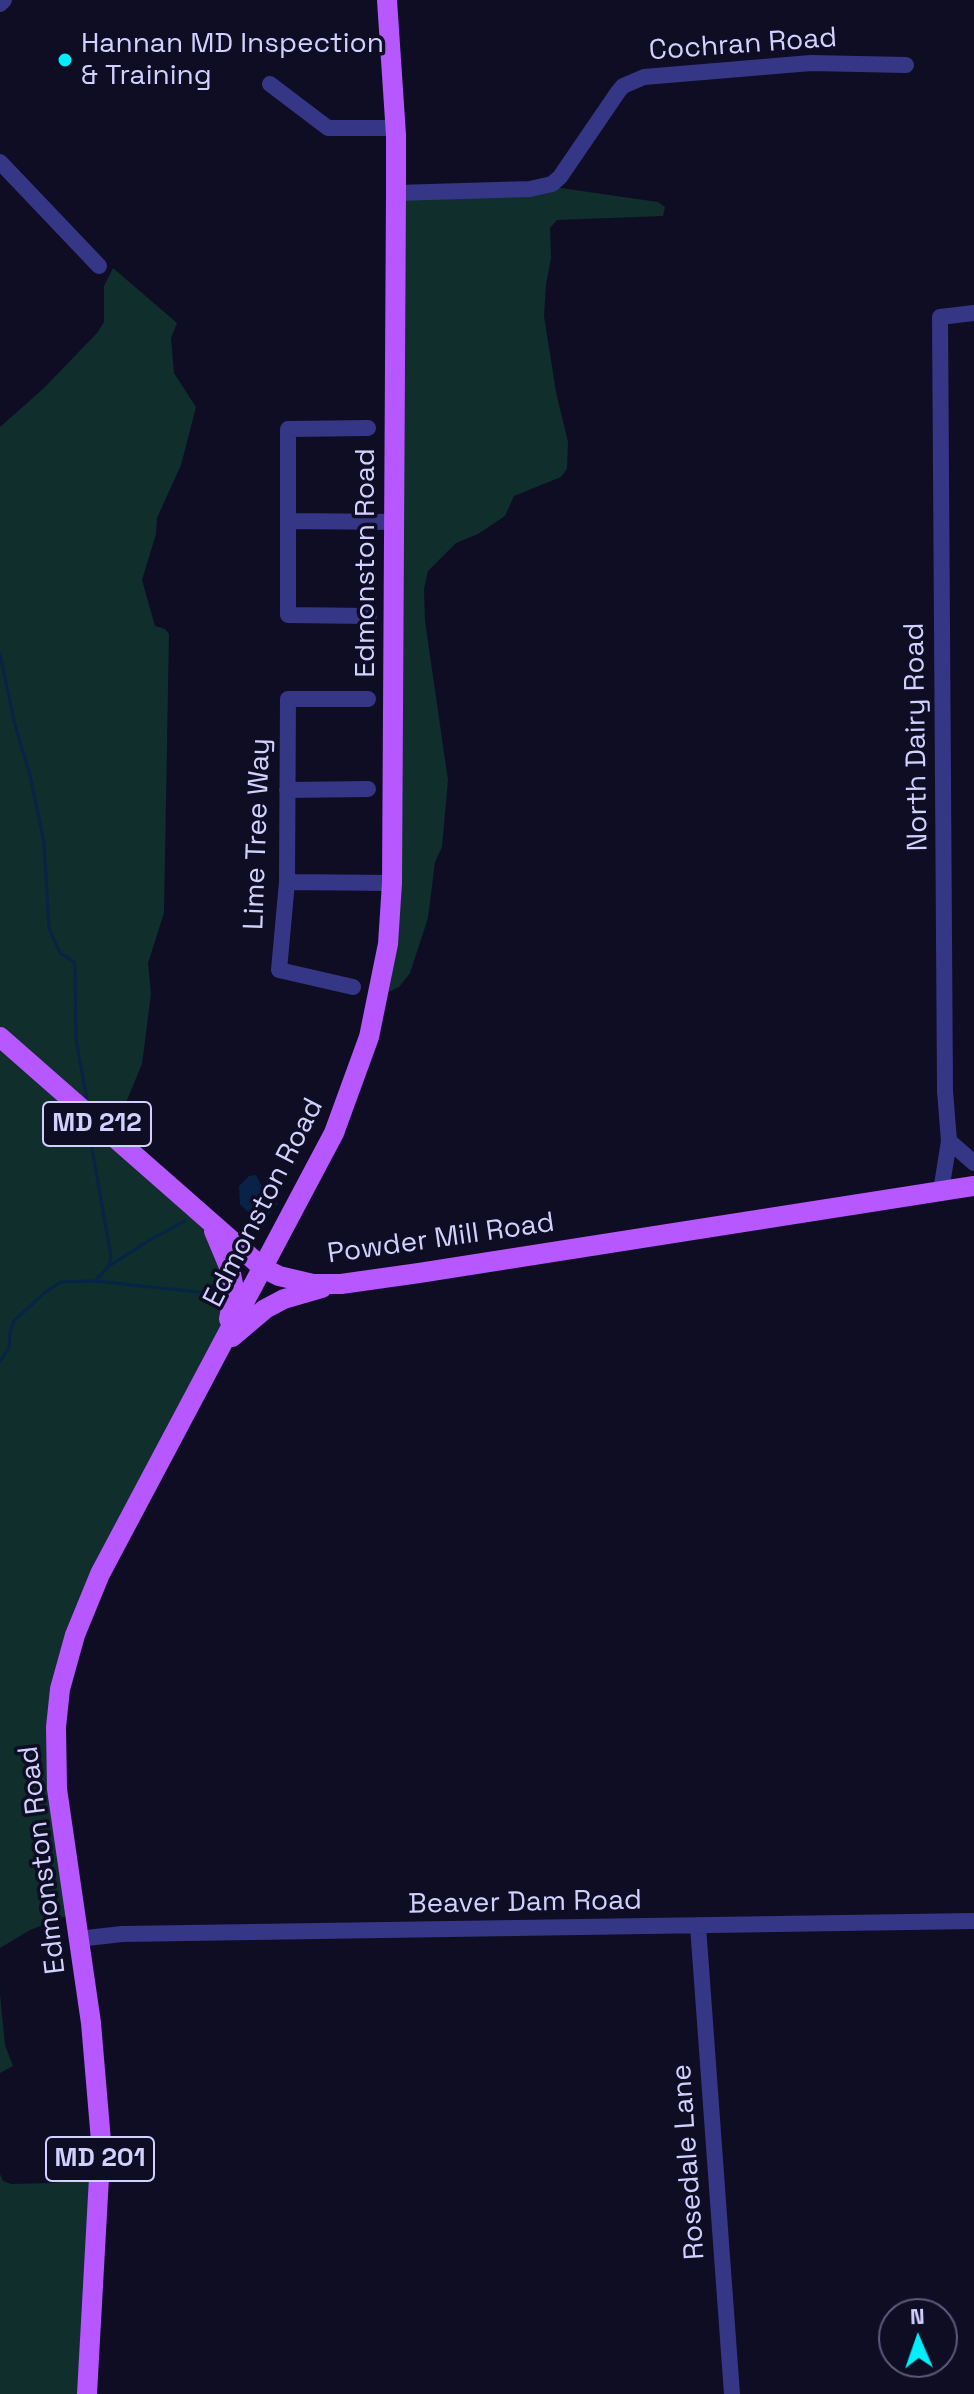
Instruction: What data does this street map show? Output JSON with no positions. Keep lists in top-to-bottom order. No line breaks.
{"streets":{"main road":["Edmonston Road","MD 212","Powder Mill Road","MD 201"],"street":["Cochran Road","North Dairy Road","Lime Tree Way","Beaver Dam Road","Rosedale Lane"]},"crossings":[["Cochran Road","Edmonston Road"],["Edmonston Road","Powder Mill Road"],["Edmonston Road","Beaver Dam Road"],["North Dairy Road","Powder Mill Road"],["Beaver Dam Road","Rosedale Lane"]],"places":["Hannan MD Inspection & Training"],"north":"top"}
